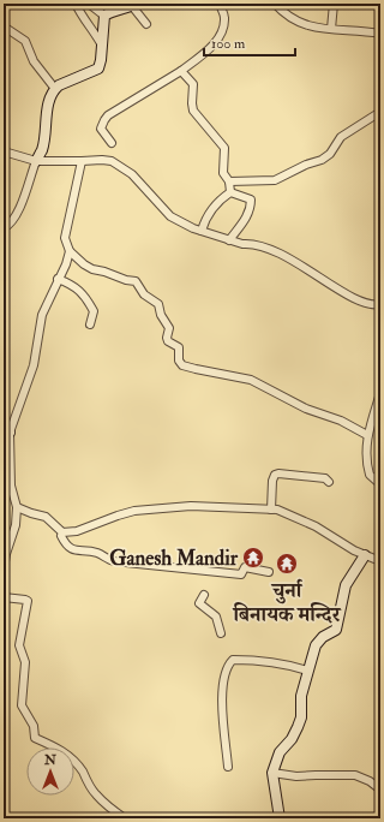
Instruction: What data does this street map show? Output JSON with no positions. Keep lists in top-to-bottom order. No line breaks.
{"places":{"temple":["Ganesh Mandir","चुर्ना बिनायक मन्दिर"]},"scale_bar":"100 m","north":"top"}
